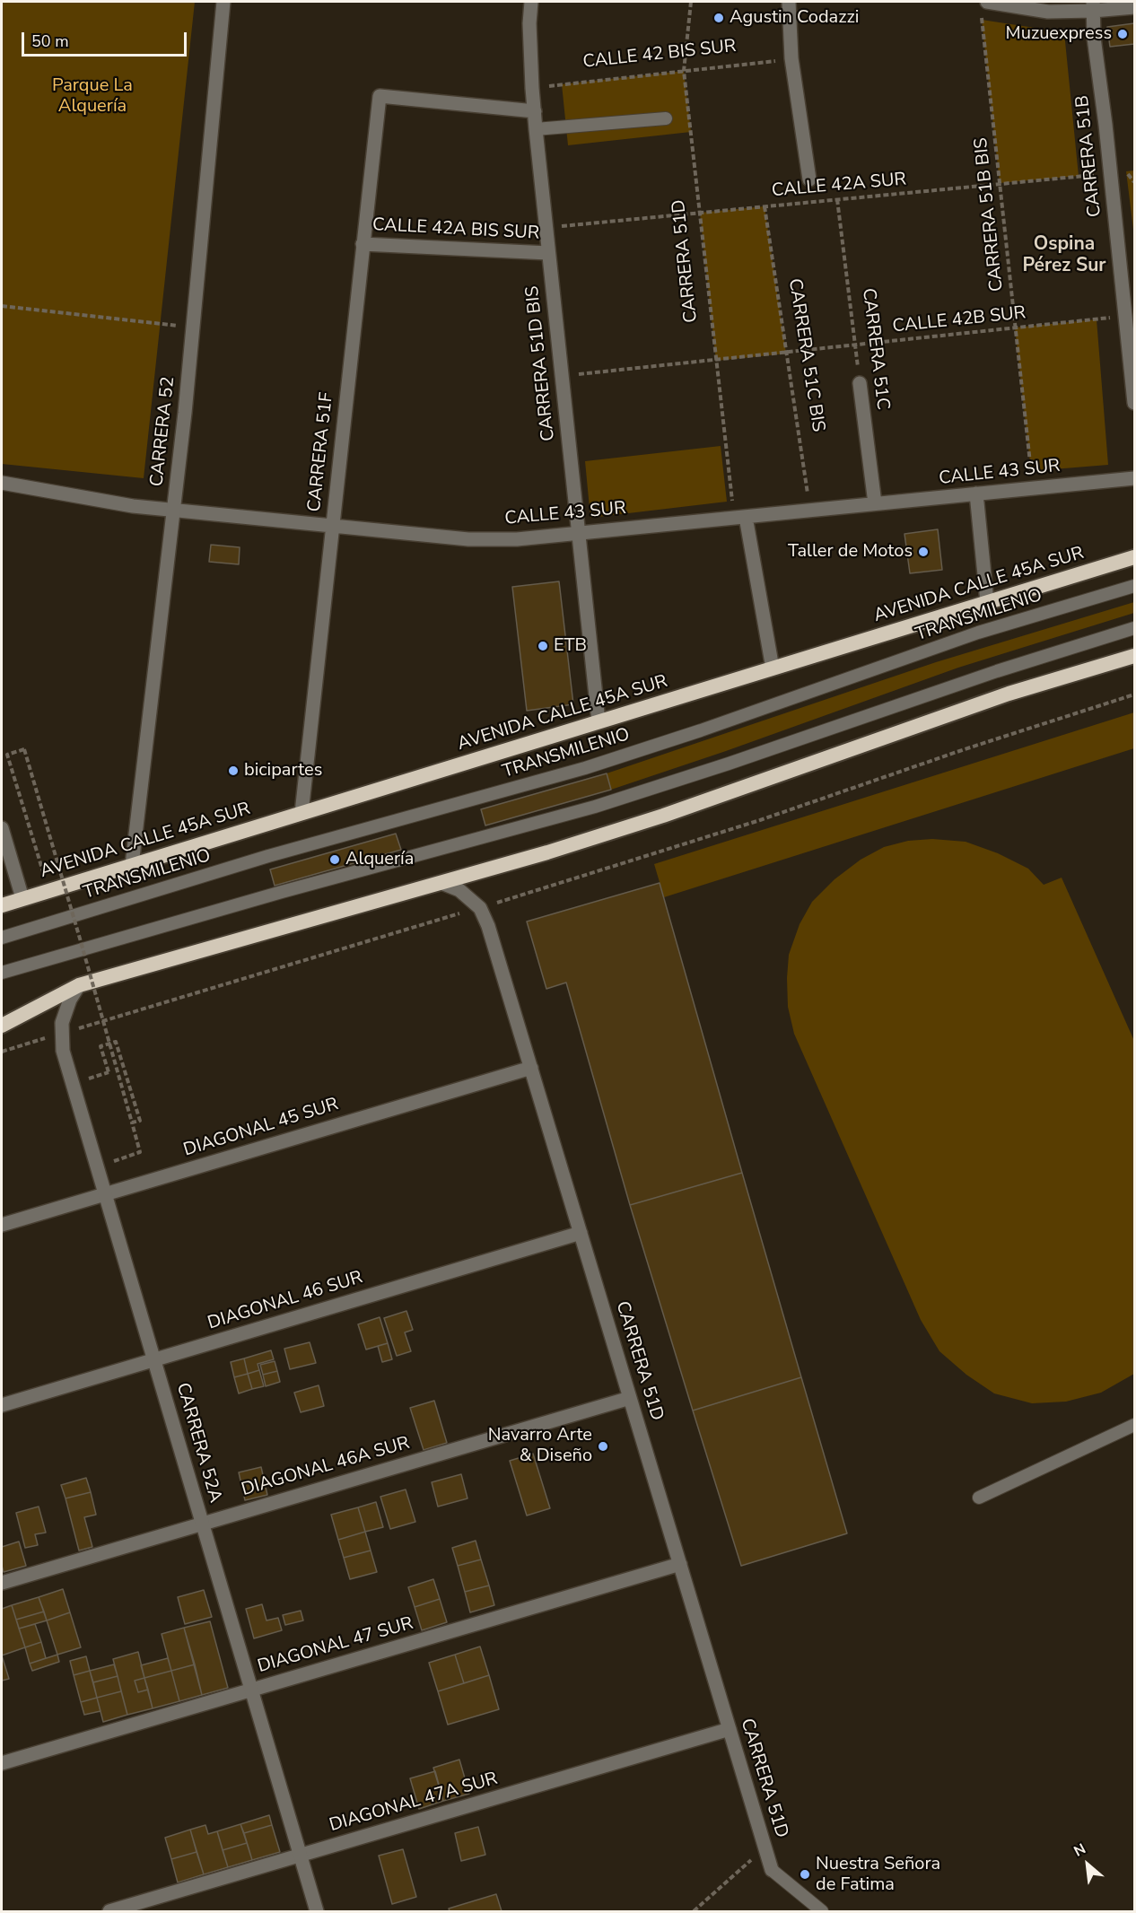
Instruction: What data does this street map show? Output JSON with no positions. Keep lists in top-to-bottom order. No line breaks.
{"streets":{"highway":["AVENIDA CALLE 45A SUR"],"street":["CARRERA 51B","CALLE 42A BIS SUR","CARRERA 51D","CARRERA 51C","CARRERA 51D BIS","CARRERA 52","CARRERA 51F","CALLE 43 SUR","DIAGONAL 45 SUR","DIAGONAL 46 SUR","CARRERA 52A","DIAGONAL 46A SUR","DIAGONAL 47 SUR","DIAGONAL 47A SUR"],"lane":["TRANSMILENIO"],"path":["CALLE 42 BIS SUR","CALLE 42A SUR","CARRERA 51B BIS","CALLE 42B SUR","CARRERA 51C BIS"]},"crossings":[["CALLE 42 BIS SUR","CARRERA 51D"],["CALLE 42 BIS SUR","CARRERA 51D BIS"],["CARRERA 51B","CALLE 42A SUR"],["CARRERA 51B","CALLE 42B SUR"],["CALLE 42A SUR","CARRERA 51B BIS"],["CALLE 42A SUR","CARRERA 51D"],["CALLE 42A SUR","CARRERA 51C"],["CALLE 42A SUR","CARRERA 51C BIS"],["CALLE 42A SUR","CARRERA 51D BIS"],["CARRERA 51B BIS","CALLE 42B SUR"],["CARRERA 51B BIS","CALLE 43 SUR"],["CALLE 42A BIS SUR","CARRERA 51D BIS"],["CALLE 42A BIS SUR","CARRERA 51F"],["CARRERA 51D","CALLE 42B SUR"],["CARRERA 51D","CALLE 43 SUR"],["CARRERA 51D","DIAGONAL 45 SUR"],["CARRERA 51D","DIAGONAL 46 SUR"],["CARRERA 51D","DIAGONAL 46A SUR"],["CARRERA 51D","DIAGONAL 47 SUR"],["CARRERA 51D","DIAGONAL 47A SUR"],["CALLE 42B SUR","CARRERA 51C"],["CALLE 42B SUR","CARRERA 51C BIS"],["CALLE 42B SUR","CARRERA 51D BIS"],["CARRERA 51C","CALLE 43 SUR"],["CARRERA 51C BIS","CALLE 43 SUR"],["CARRERA 51D BIS","CARRERA 51F"],["CARRERA 51D BIS","CALLE 43 SUR"],["CARRERA 51D BIS","AVENIDA CALLE 45A SUR"],["CARRERA 52","CALLE 43 SUR"],["CARRERA 52","AVENIDA CALLE 45A SUR"],["CARRERA 51F","CALLE 43 SUR"],["CARRERA 51F","AVENIDA CALLE 45A SUR"],["DIAGONAL 45 SUR","CARRERA 52A"],["DIAGONAL 46 SUR","CARRERA 52A"],["CARRERA 52A","DIAGONAL 46A SUR"],["CARRERA 52A","DIAGONAL 47 SUR"],["CARRERA 52A","DIAGONAL 47A SUR"]],"districts":["Ospina Pérez Sur"],"parks":["Parque La Alquería"],"places":["Agustin Codazzi","Muzuexpress","Taller de Motos","ETB","bicipartes","Alquería","Navarro Arte & Diseño","Nuestra Señora de Fatima"],"scale_bar":"50 m","north":"top left"}
